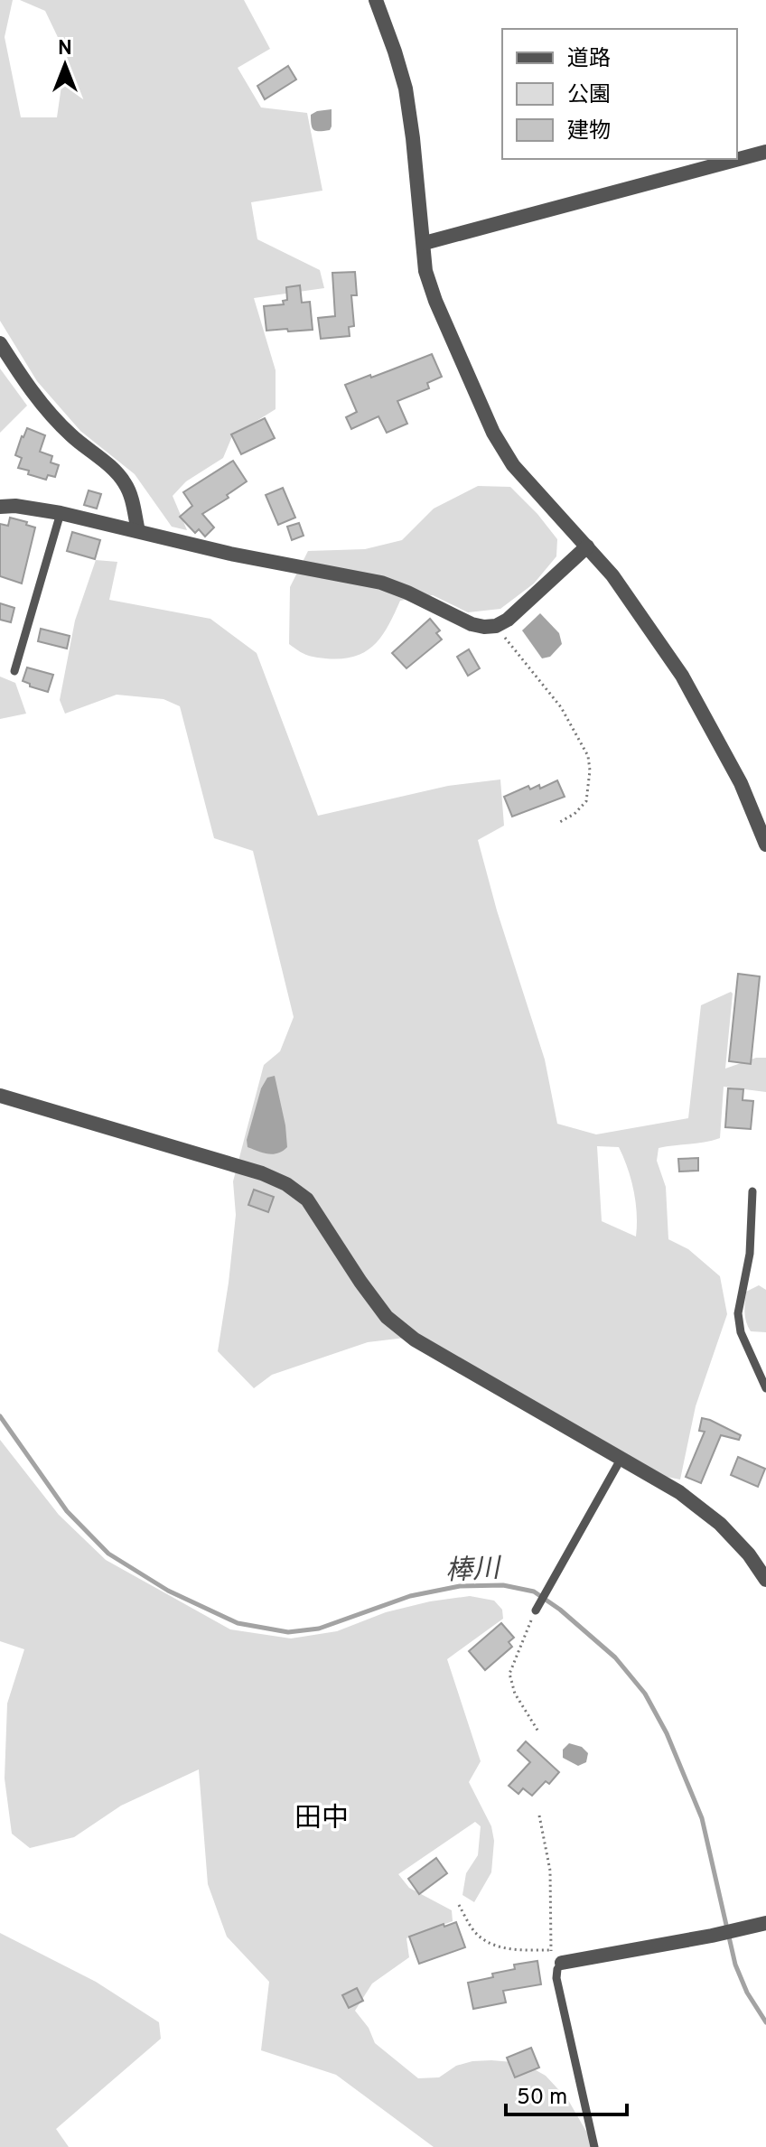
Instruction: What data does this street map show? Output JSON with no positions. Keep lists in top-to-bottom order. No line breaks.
{"districts":["田中"],"water":["棒川"],"legend":["道路","公園","建物"],"scale_bar":"50 m","north":"top"}
